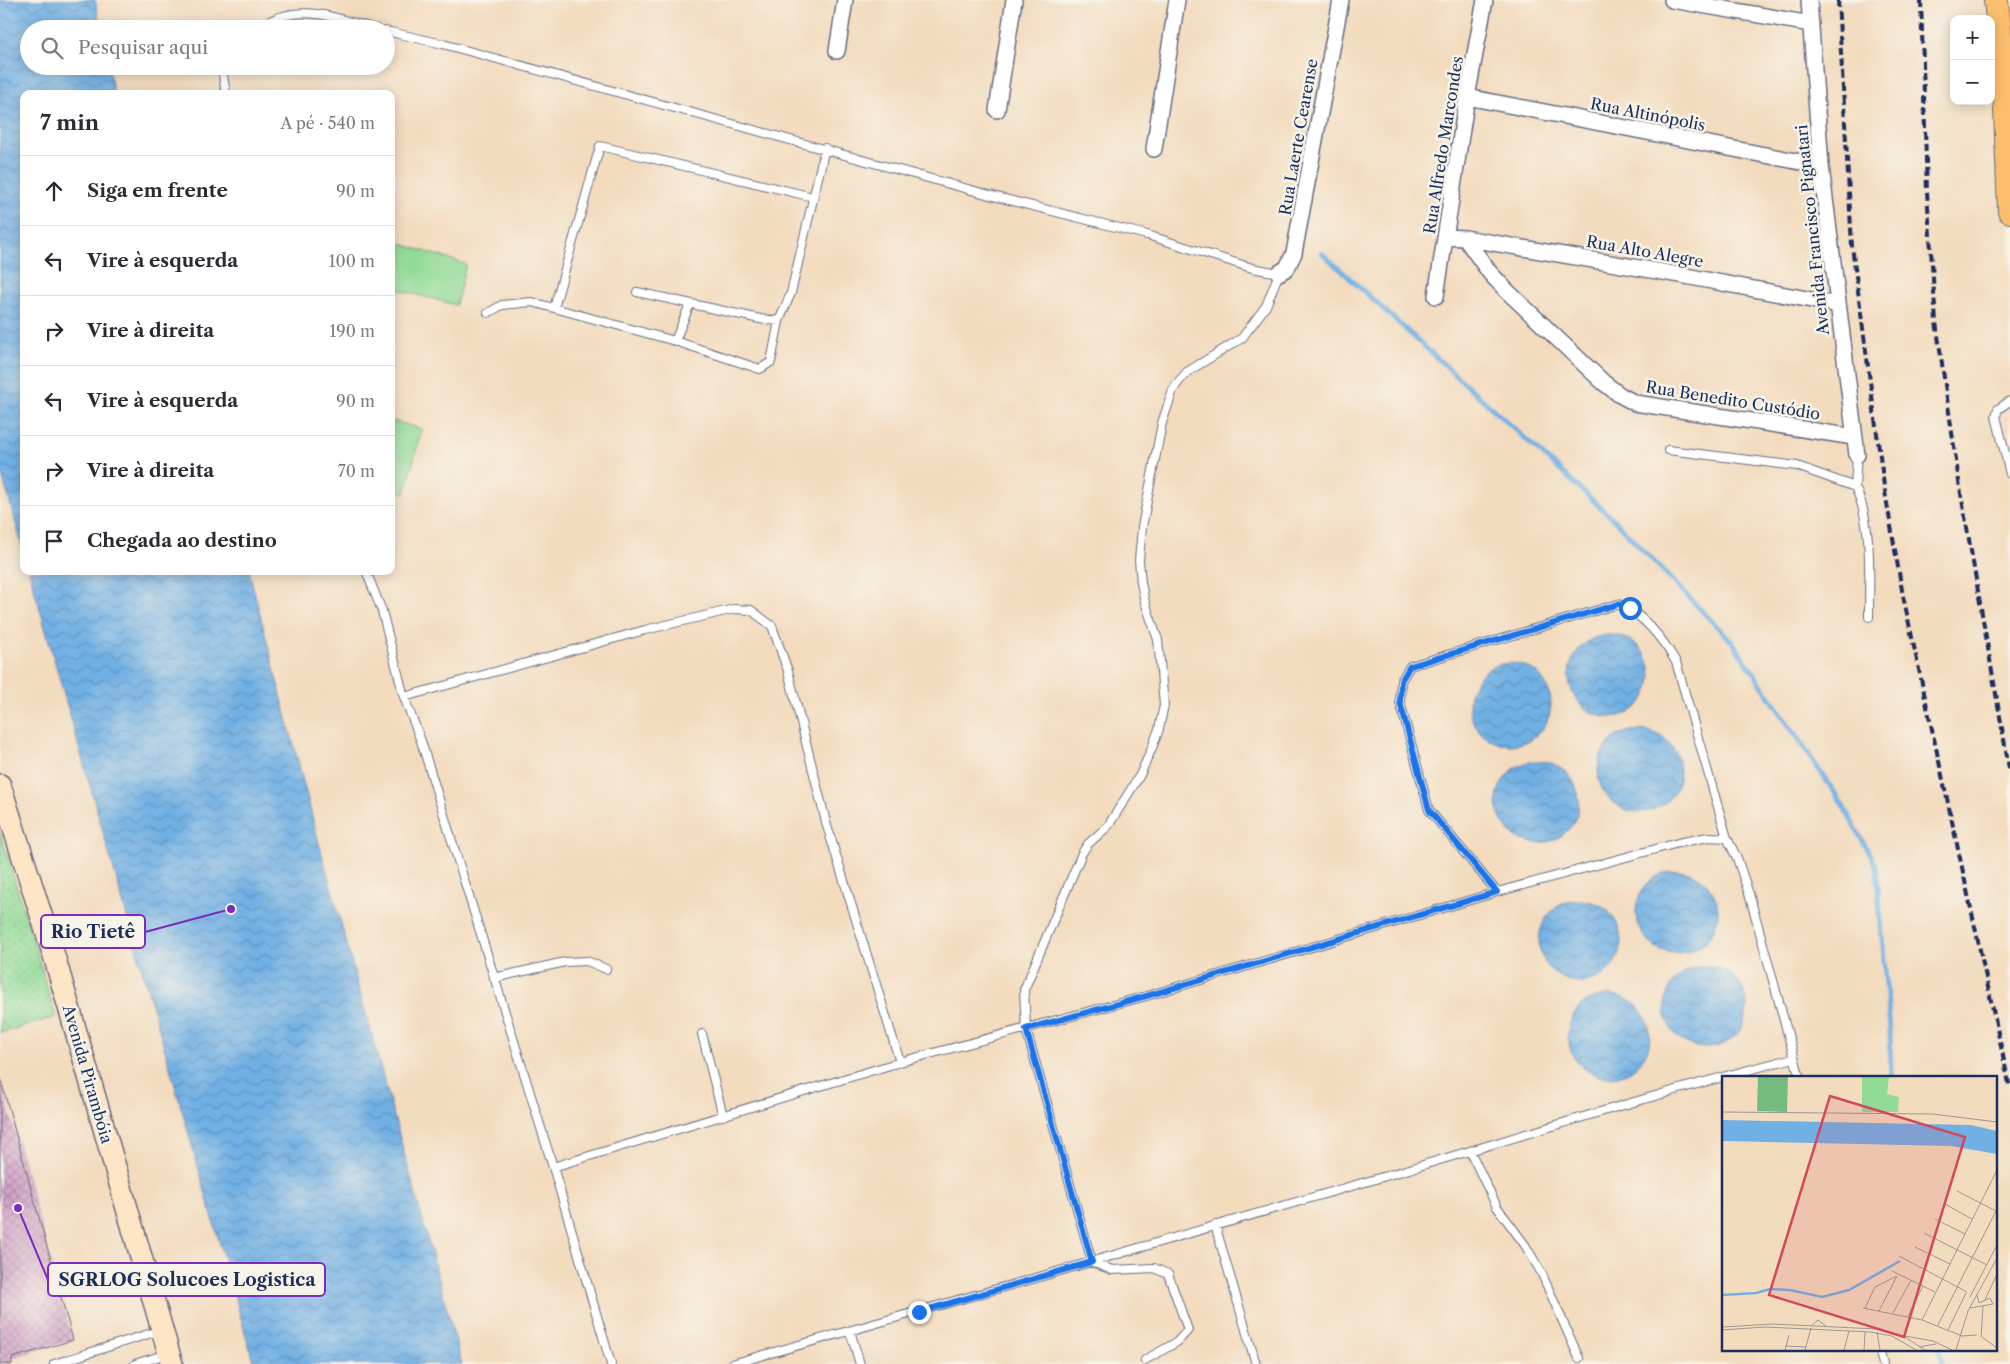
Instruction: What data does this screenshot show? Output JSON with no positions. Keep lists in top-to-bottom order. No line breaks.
{"streets":{"main road":["Avenida Pirambóia"],"street":["Rua Altinópolis","Rua Laerte Cearense","Rua Alfredo Marcondes","Avenida Francisco Pignatari","Rua Alto Alegre","Rua Benedito Custódio"]},"crossings":[["Rua Altinópolis","Rua Alfredo Marcondes"],["Rua Altinópolis","Avenida Francisco Pignatari"],["Rua Alfredo Marcondes","Rua Alto Alegre"],["Avenida Francisco Pignatari","Rua Alto Alegre"],["Avenida Francisco Pignatari","Rua Benedito Custódio"],["Rua Alto Alegre","Rua Benedito Custódio"]],"places":["Rio Tietê","SGRLOG Solucoes Logistica"],"page":{"map_buttons":["+","−"],"search":"Pesquisar aqui","heading":["7 min","A pé · 540 m"],"list":[["Siga em frente","90 m"],["Vire à esquerda","100 m"],["Vire à direita","190 m"],["Vire à esquerda","90 m"],["Vire à direita","70 m"],"Chegada ao destino"]}}
